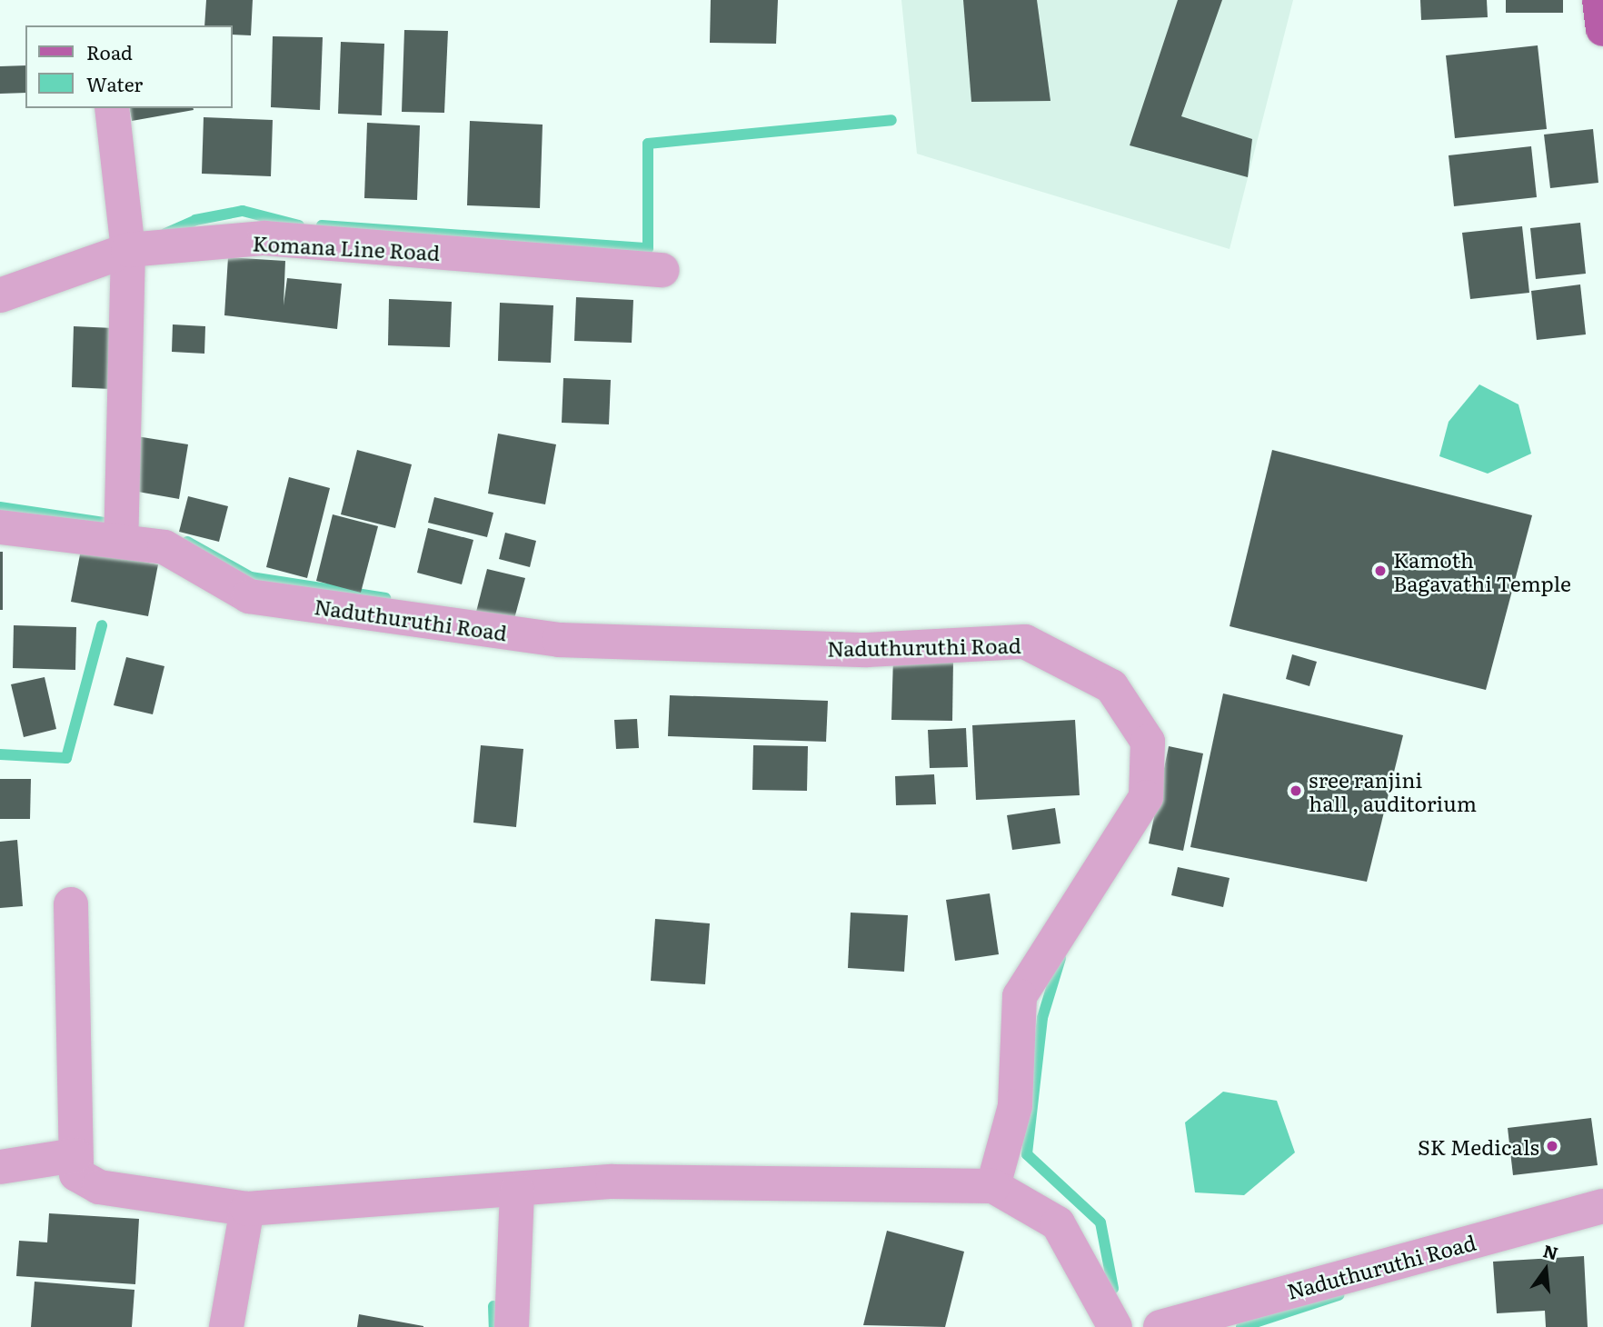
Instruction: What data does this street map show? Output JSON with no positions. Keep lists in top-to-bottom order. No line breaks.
{"streets":{"street":["Komana Line Road","Naduthuruthi Road"]},"places":["Kamoth Bagavathi Temple","sree ranjini hall , auditorium","SK Medicals"],"legend":["Road","Water"],"north":"top"}
